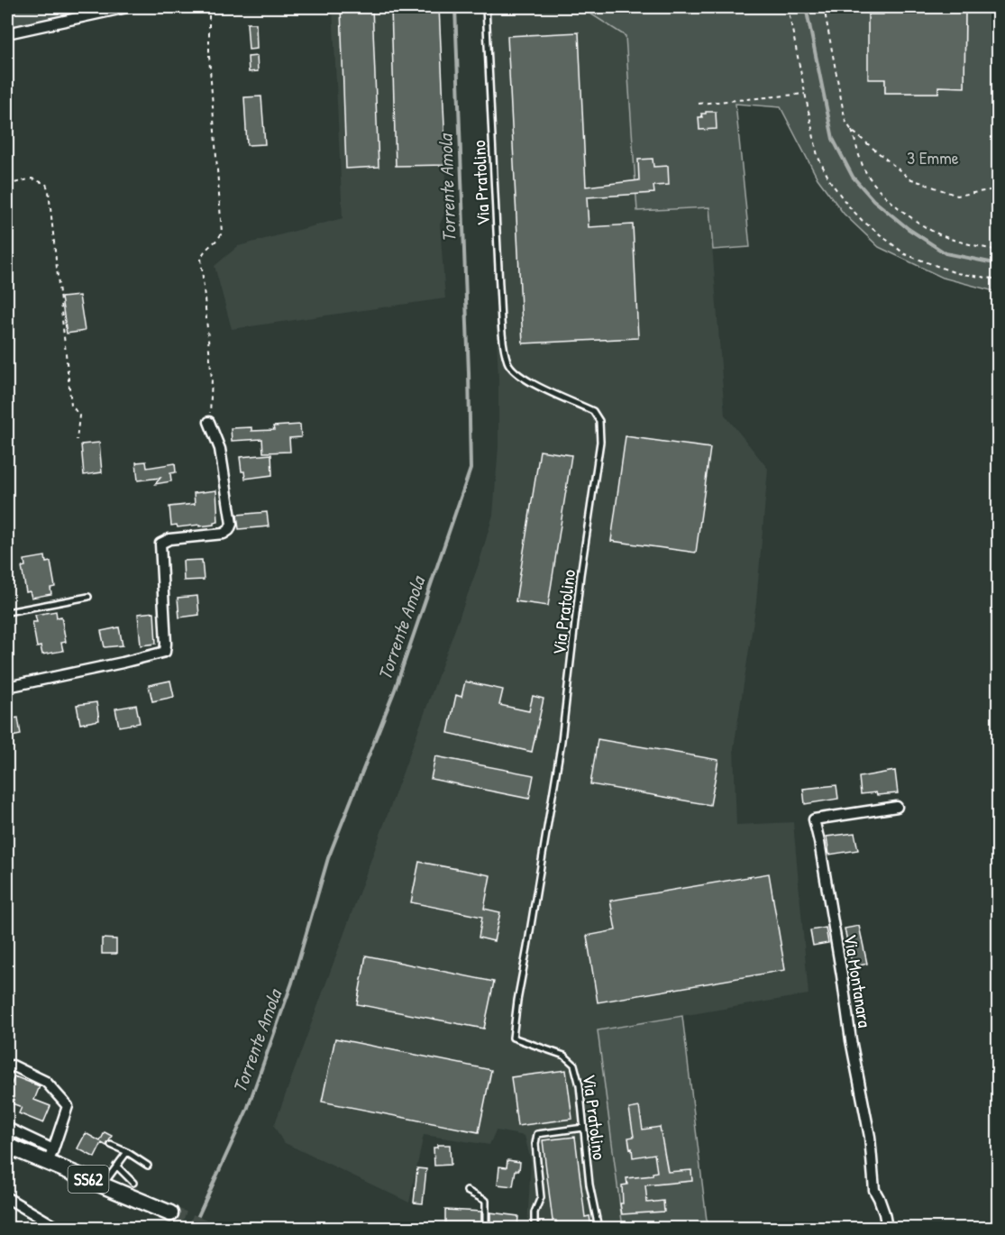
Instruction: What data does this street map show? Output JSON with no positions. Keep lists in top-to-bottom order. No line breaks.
{"streets":{"main road":["SS62"],"street":["Via Montanara"],"lane":["Via Pratolino"]},"water":["Torrente Amola"],"parks":["3 Emme"]}
